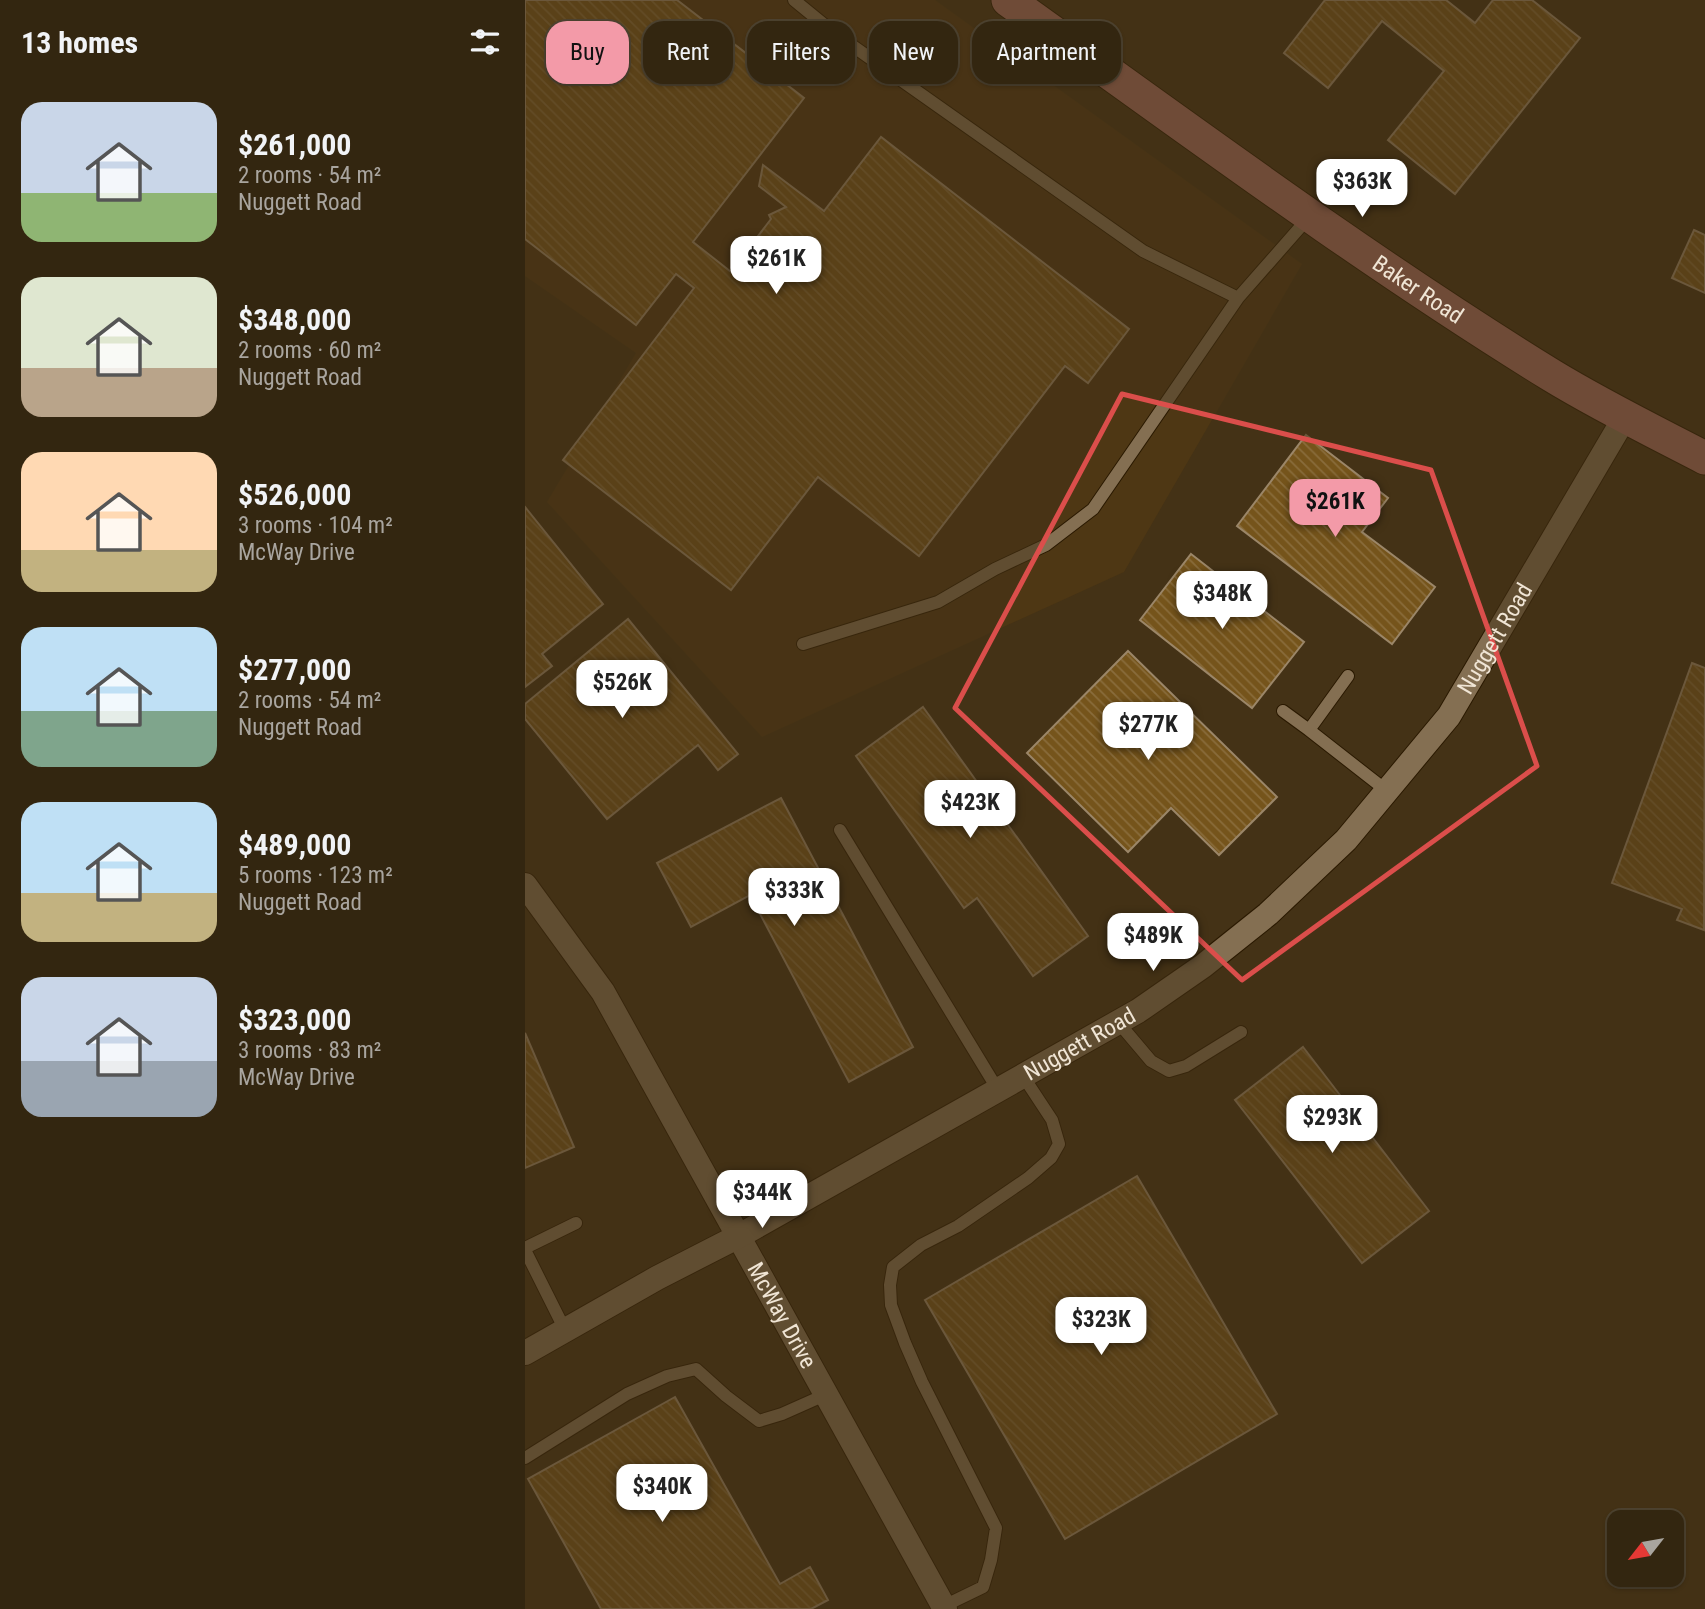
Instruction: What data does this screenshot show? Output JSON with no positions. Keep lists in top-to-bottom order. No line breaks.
{"streets":{"street":["Baker Road","Nuggett Road","McWay Drive"]},"crossings":[["Baker Road","Nuggett Road"],["Nuggett Road","McWay Drive"]],"north":"bottom left","page":{"heading":"13 homes","chip":["Buy","Rent","Filters","New","Apartment"],"list":[{"name":"$261,000","note":"2 rooms · 54 m² · Nuggett Road"},{"name":"$348,000","note":"2 rooms · 60 m² · Nuggett Road"},{"name":"$526,000","note":"3 rooms · 104 m² · McWay Drive"},{"name":"$277,000","note":"2 rooms · 54 m² · Nuggett Road"},{"name":"$489,000","note":"5 rooms · 123 m² · Nuggett Road"},{"name":"$323,000","note":"3 rooms · 83 m² · McWay Drive"}],"price":["$363K","$261K","$261K","$348K","$526K","$277K","$423K","$333K","$489K","$293K","$344K","$323K","$340K"]}}
